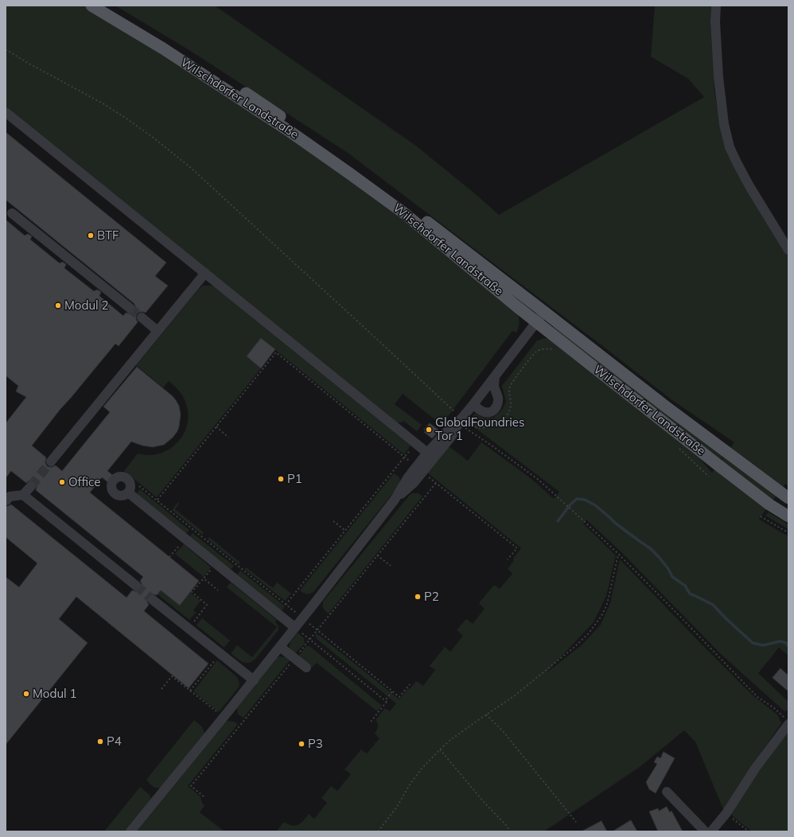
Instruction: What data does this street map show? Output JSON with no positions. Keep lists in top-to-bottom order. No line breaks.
{"streets":{"main road":["Wilschdorfer Landstraße"]},"places":["BTF","Modul 2","GlobalFoundries Tor 1","P1","Office","P2","Modul 1","P4","P3"]}
